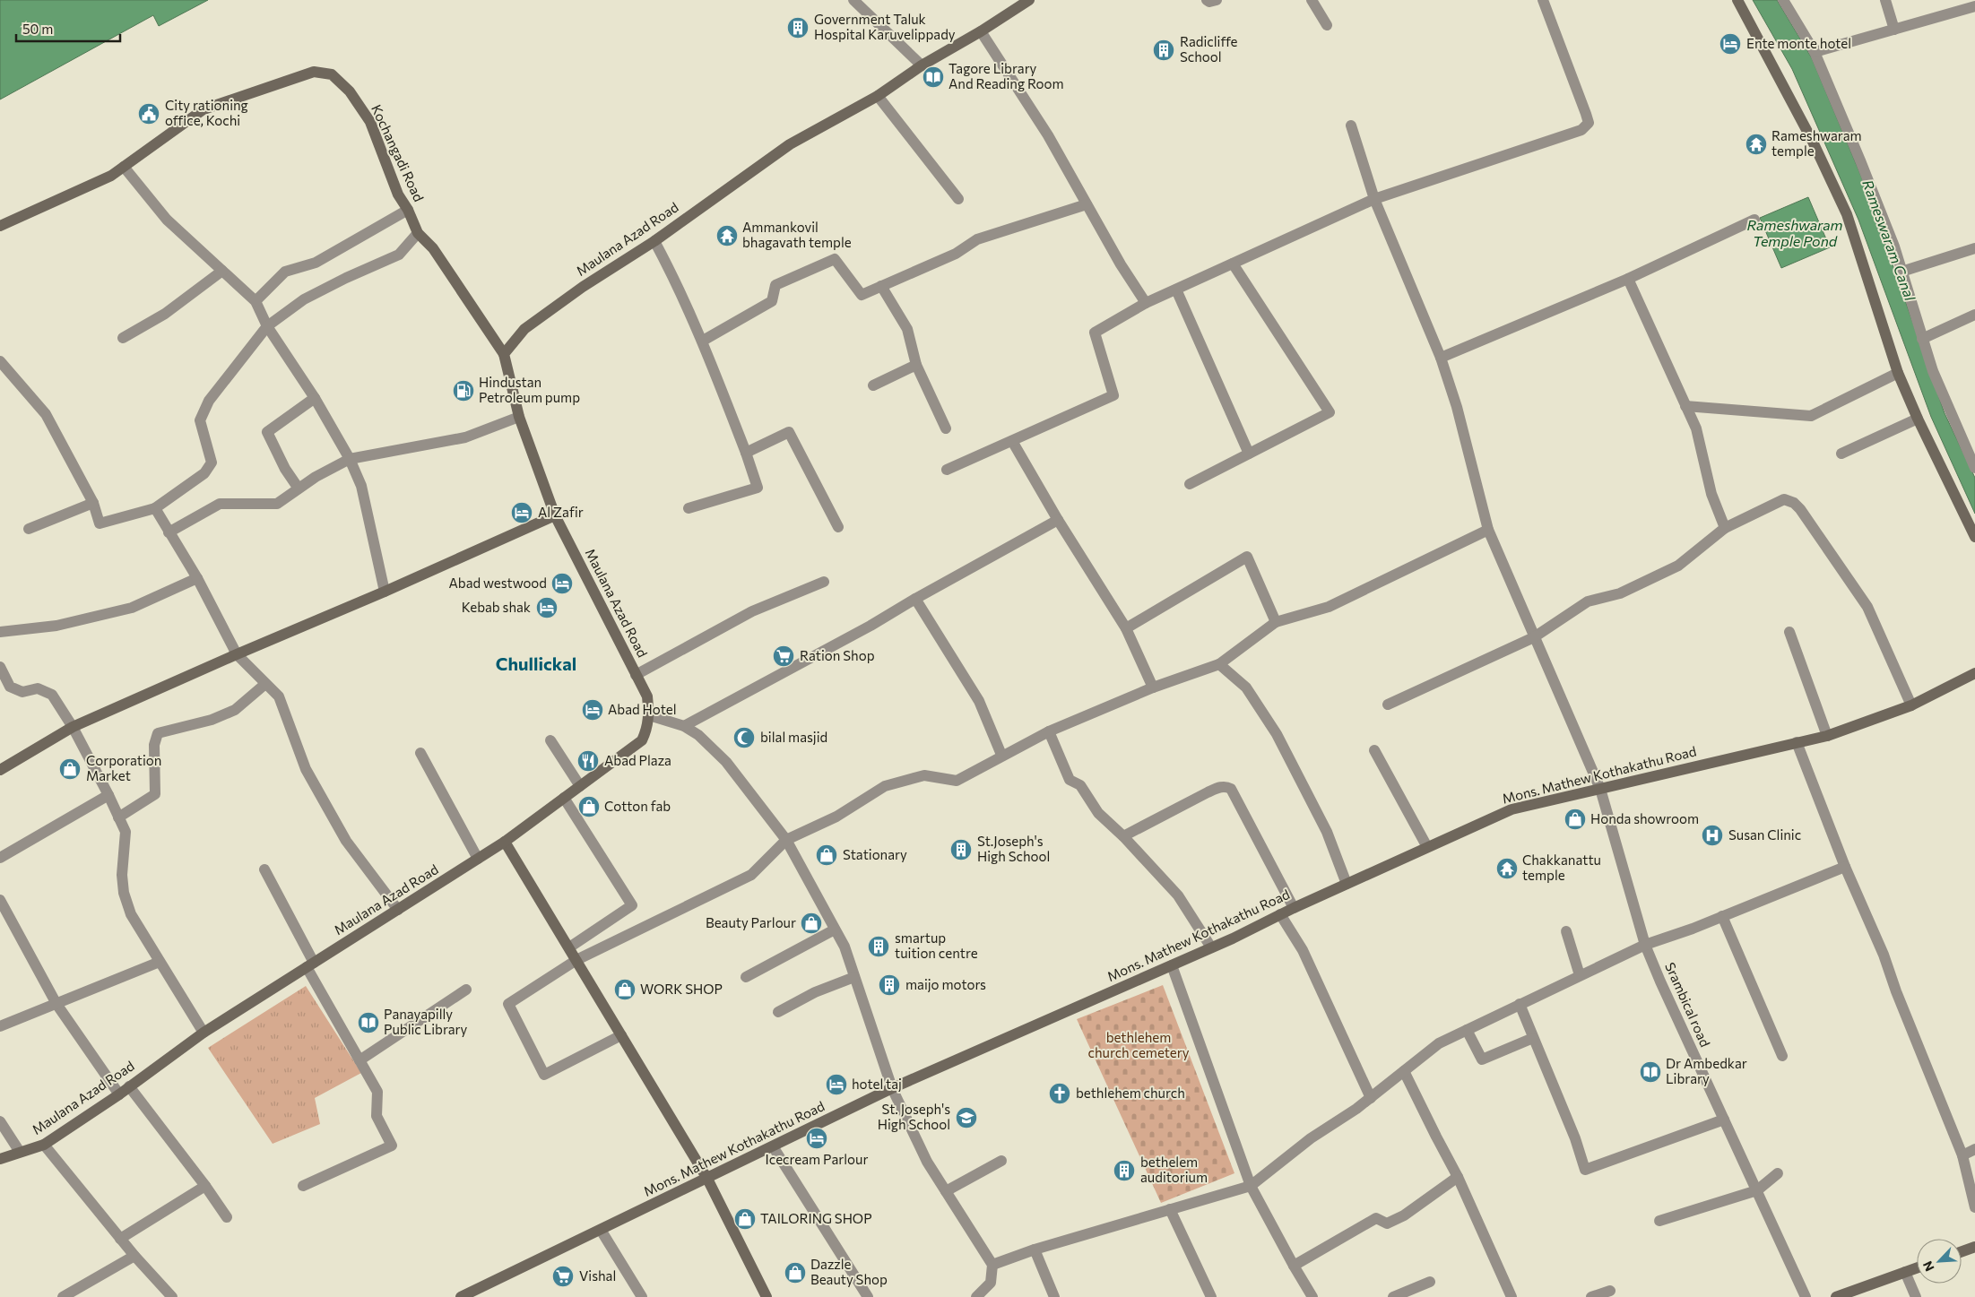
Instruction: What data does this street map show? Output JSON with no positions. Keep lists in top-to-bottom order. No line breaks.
{"streets":{"street":["Kochangadi Road","Maulana Azad Road","Mons. Mathew Kothakathu Road","Srambical road"]},"crossings":[["Kochangadi Road","Maulana Azad Road"],["Mons. Mathew Kothakathu Road","Srambical road"]],"districts":["Chullickal"],"water":["Rameshwaram Temple Pond","Rameswaram Canal"],"parks":["bethlehem church cemetery"],"places":{"building":["Government Taluk Hospital Karuvelippady","Radicliffe School","St.Joseph's High School","smartup tuition centre","maijo motors","bethelem auditorium"],"hotel":["Ente monte hotel","Al Zafir","Abad westwood","Kebab shak","Abad Hotel","hotel taj","Icecream Parlour"],"library":["Tagore Library And Reading Room","Panayapilly Public Library","Dr Ambedkar Library"],"public building":["City rationing office, Kochi"],"temple":["Rameshwaram temple","Ammankovil bhagavath temple","Chakkanattu temple"],"fuel station":["Hindustan Petroleum pump"],"supermarket":["Ration Shop","Vishal"],"mosque":["bilal masjid"],"restaurant":["Abad Plaza"],"shop":["Corporation Market","Cotton fab","Honda showroom","Stationary","Beauty Parlour","WORK SHOP","TAILORING SHOP","Dazzle Beauty Shop"],"hospital":["Susan Clinic"],"church":["bethlehem church"],"school or university":["St. Joseph's High School"]},"scale_bar":"50 m","north":"bottom left"}
